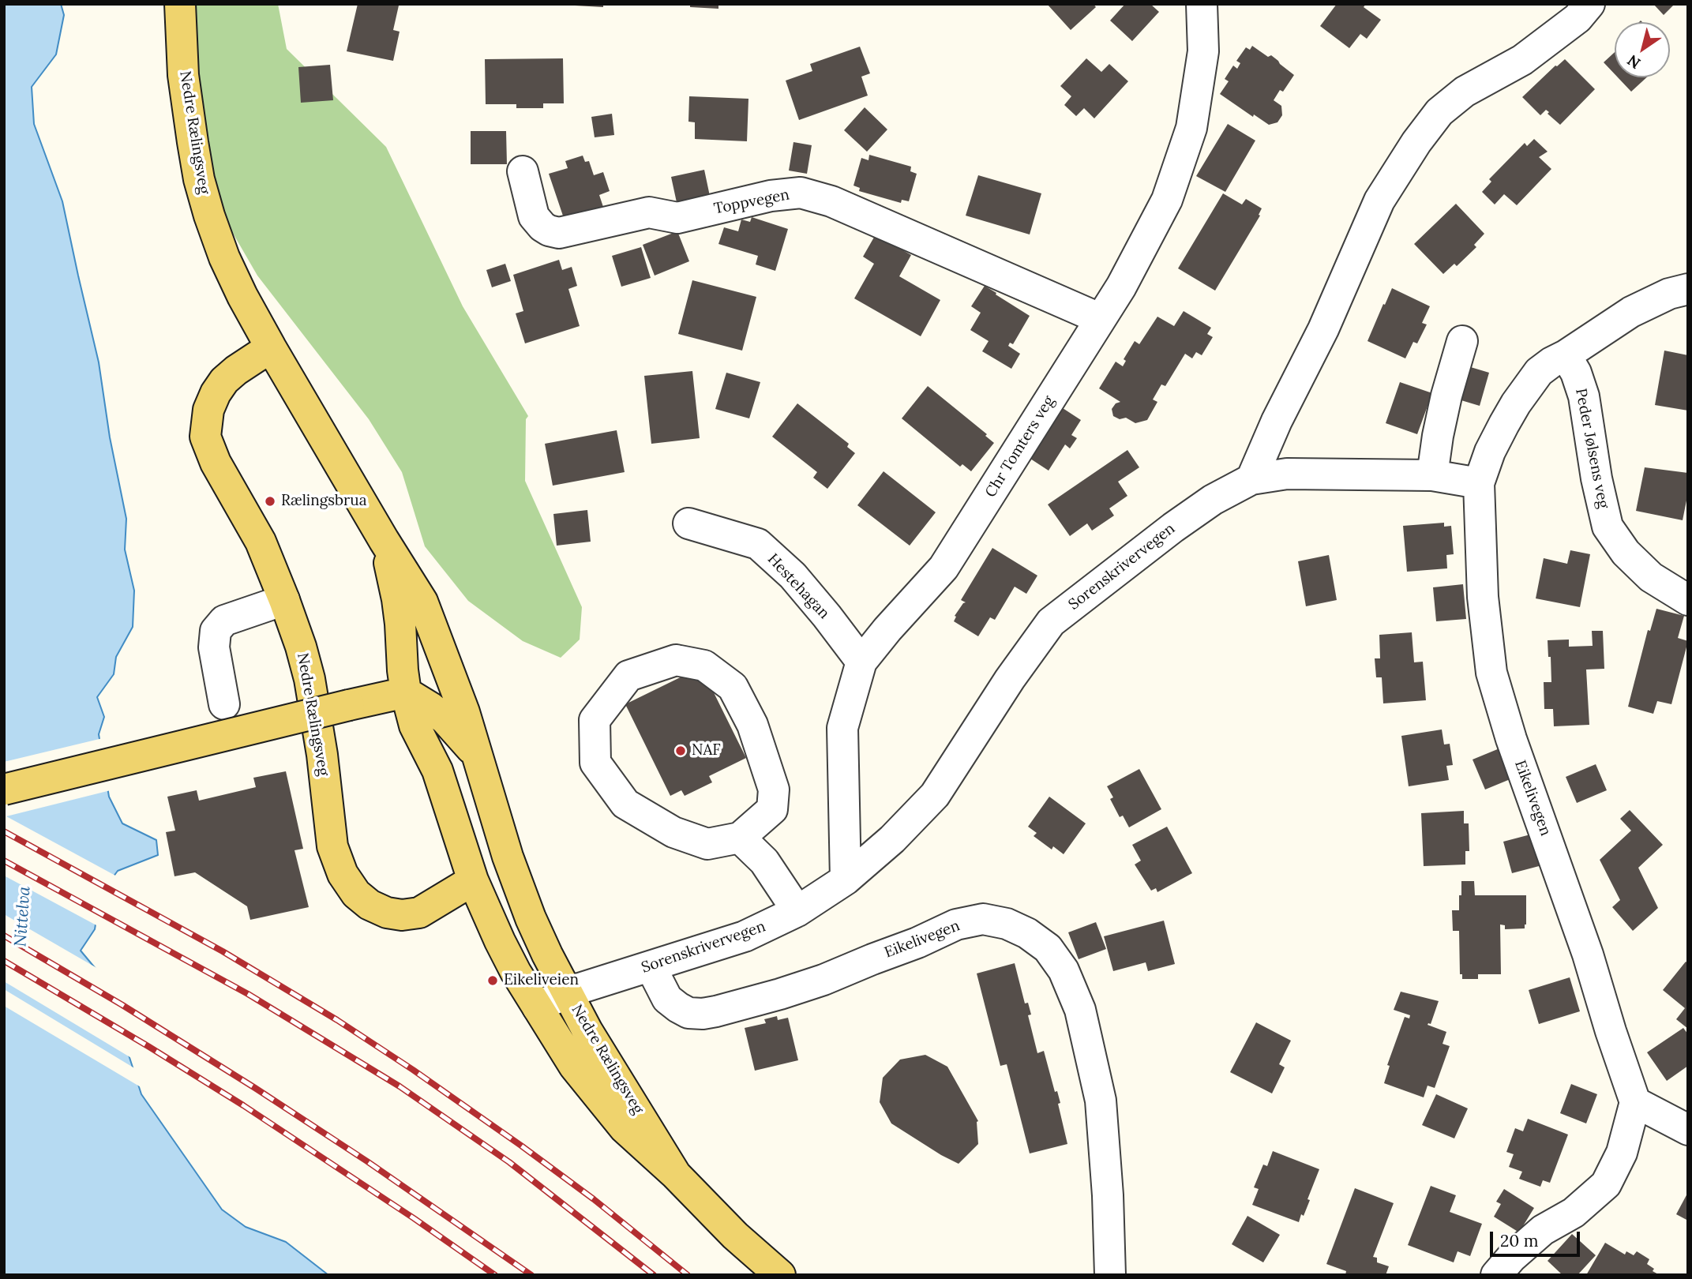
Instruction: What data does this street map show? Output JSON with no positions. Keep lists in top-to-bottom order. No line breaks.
{"streets":{"main road":["Nedre Rælingsveg"],"street":["Toppvegen","Chr Tomters veg","Peder Jølsens veg","Sorenskrivervegen","Hestehagan","Eikelivegen"]},"crossings":[["Nedre Rælingsveg","Sorenskrivervegen"],["Toppvegen","Chr Tomters veg"],["Chr Tomters veg","Sorenskrivervegen"],["Chr Tomters veg","Hestehagan"],["Sorenskrivervegen","Eikelivegen"]],"water":["Nittelva"],"places":["Rælingsbrua","NAF","Eikeliveien"],"scale_bar":"20 m","north":"bottom left"}
